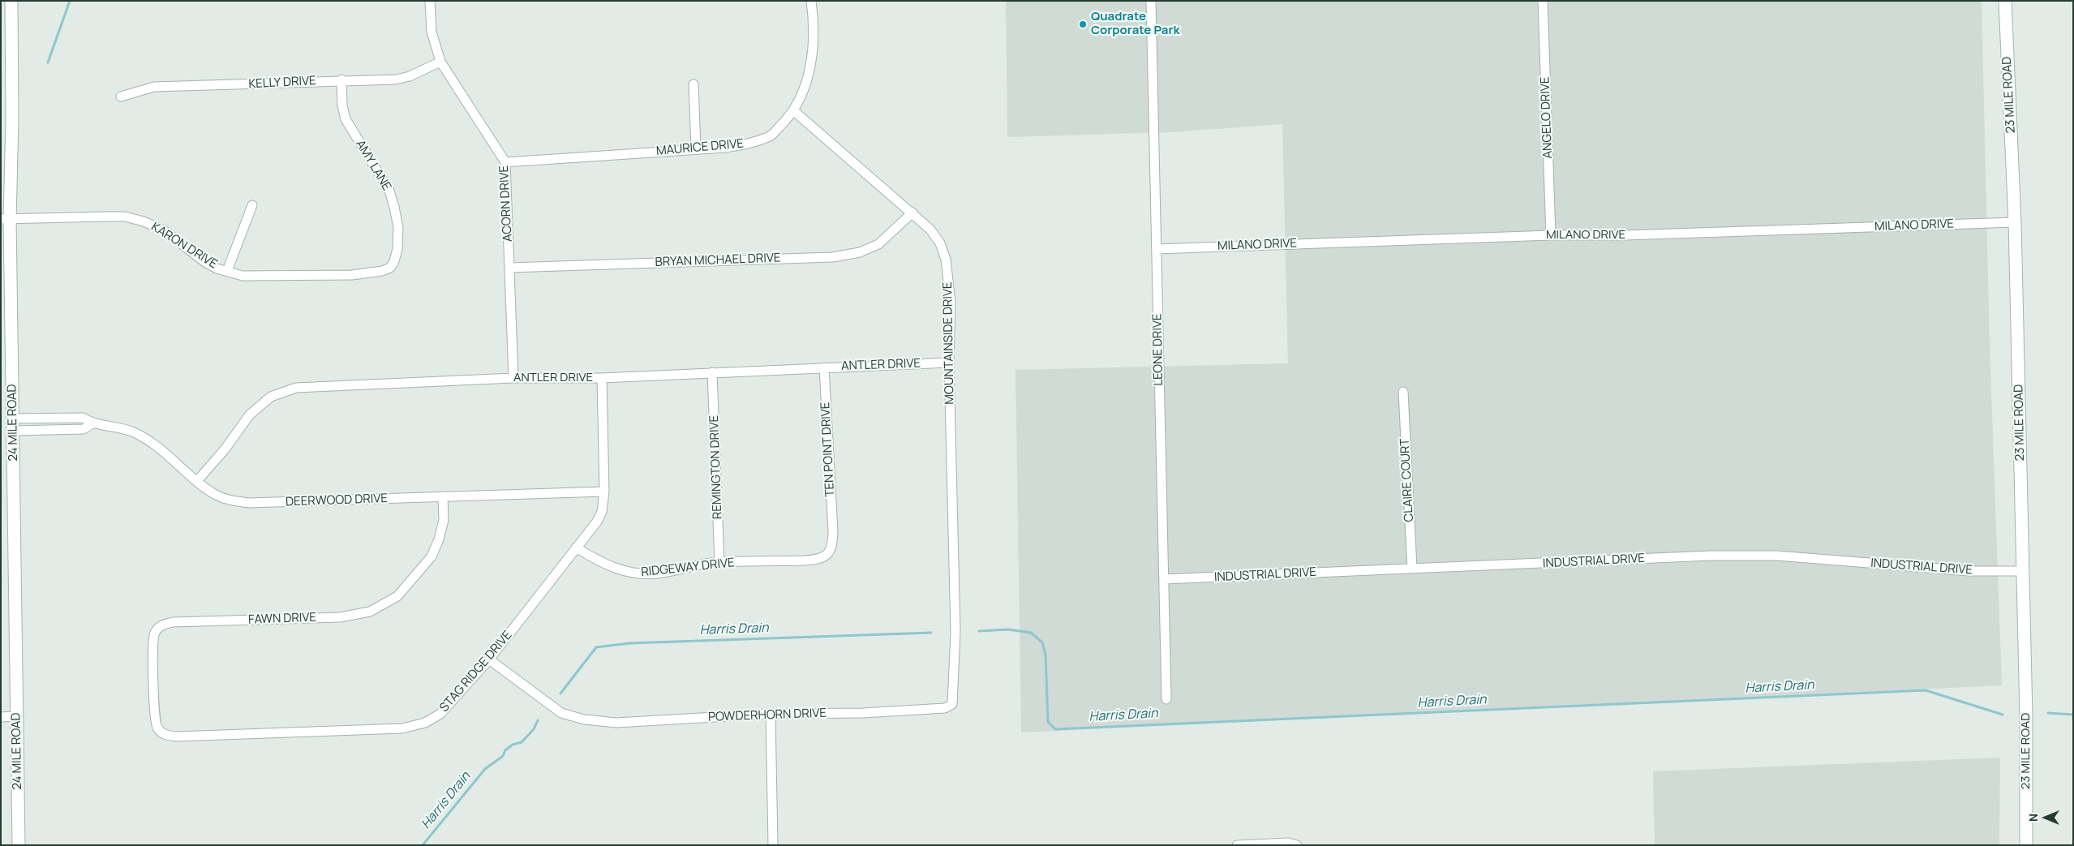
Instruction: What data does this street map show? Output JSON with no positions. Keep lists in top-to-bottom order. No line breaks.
{"streets":{"main road":["23 MILE ROAD","24 MILE ROAD"],"street":["KELLY DRIVE","ANGELO DRIVE","MAURICE DRIVE","AMY LANE","ACORN DRIVE","MILANO DRIVE","KARON DRIVE","BRYAN MICHAEL DRIVE","MOUNTAINSIDE DRIVE","LEONE DRIVE","ANTLER DRIVE","TEN POINT DRIVE","REMINGTON DRIVE","CLAIRE COURT","DEERWOOD DRIVE","INDUSTRIAL DRIVE","RIDGEWAY DRIVE","FAWN DRIVE","STAG RIDGE DRIVE","POWDERHORN DRIVE"]},"crossings":[["KELLY DRIVE","AMY LANE"],["KELLY DRIVE","ACORN DRIVE"],["23 MILE ROAD","MILANO DRIVE"],["23 MILE ROAD","INDUSTRIAL DRIVE"],["ANGELO DRIVE","MILANO DRIVE"],["MAURICE DRIVE","ACORN DRIVE"],["MAURICE DRIVE","MOUNTAINSIDE DRIVE"],["AMY LANE","KARON DRIVE"],["ACORN DRIVE","BRYAN MICHAEL DRIVE"],["ACORN DRIVE","ANTLER DRIVE"],["MILANO DRIVE","LEONE DRIVE"],["KARON DRIVE","24 MILE ROAD"],["BRYAN MICHAEL DRIVE","MOUNTAINSIDE DRIVE"],["MOUNTAINSIDE DRIVE","ANTLER DRIVE"],["MOUNTAINSIDE DRIVE","POWDERHORN DRIVE"],["LEONE DRIVE","INDUSTRIAL DRIVE"],["ANTLER DRIVE","TEN POINT DRIVE"],["ANTLER DRIVE","REMINGTON DRIVE"],["ANTLER DRIVE","DEERWOOD DRIVE"],["ANTLER DRIVE","STAG RIDGE DRIVE"],["24 MILE ROAD","DEERWOOD DRIVE"],["TEN POINT DRIVE","RIDGEWAY DRIVE"],["REMINGTON DRIVE","RIDGEWAY DRIVE"],["CLAIRE COURT","INDUSTRIAL DRIVE"],["DEERWOOD DRIVE","FAWN DRIVE"],["DEERWOOD DRIVE","STAG RIDGE DRIVE"],["RIDGEWAY DRIVE","STAG RIDGE DRIVE"],["FAWN DRIVE","STAG RIDGE DRIVE"],["STAG RIDGE DRIVE","POWDERHORN DRIVE"]],"water":["Harris Drain"],"places":["Quadrate Corporate Park"],"north":"left"}
